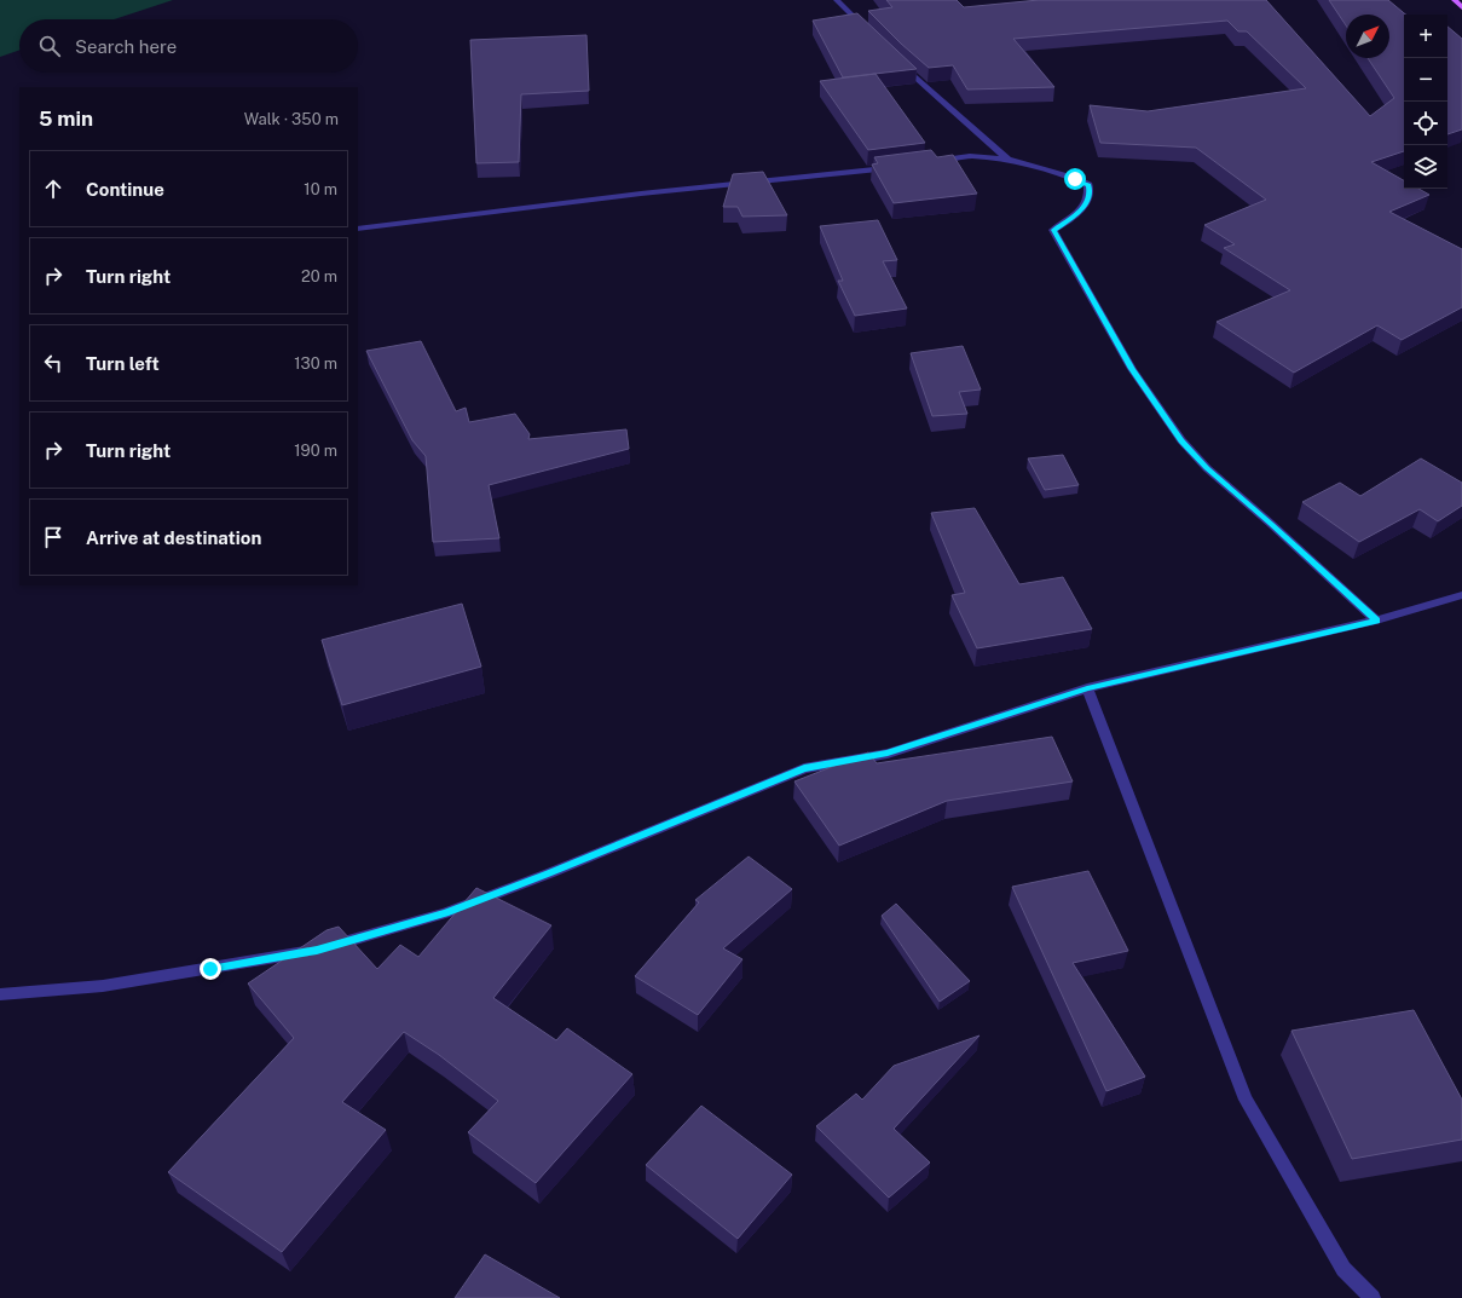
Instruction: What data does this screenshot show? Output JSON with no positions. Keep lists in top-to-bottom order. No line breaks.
{"north":"top right","page":{"map_buttons":["+","−"],"search":"Search here","heading":["5 min","Walk · 350 m"],"list":[["Continue","10 m"],["Turn right","20 m"],["Turn left","130 m"],["Turn right","190 m"],"Arrive at destination"]}}
